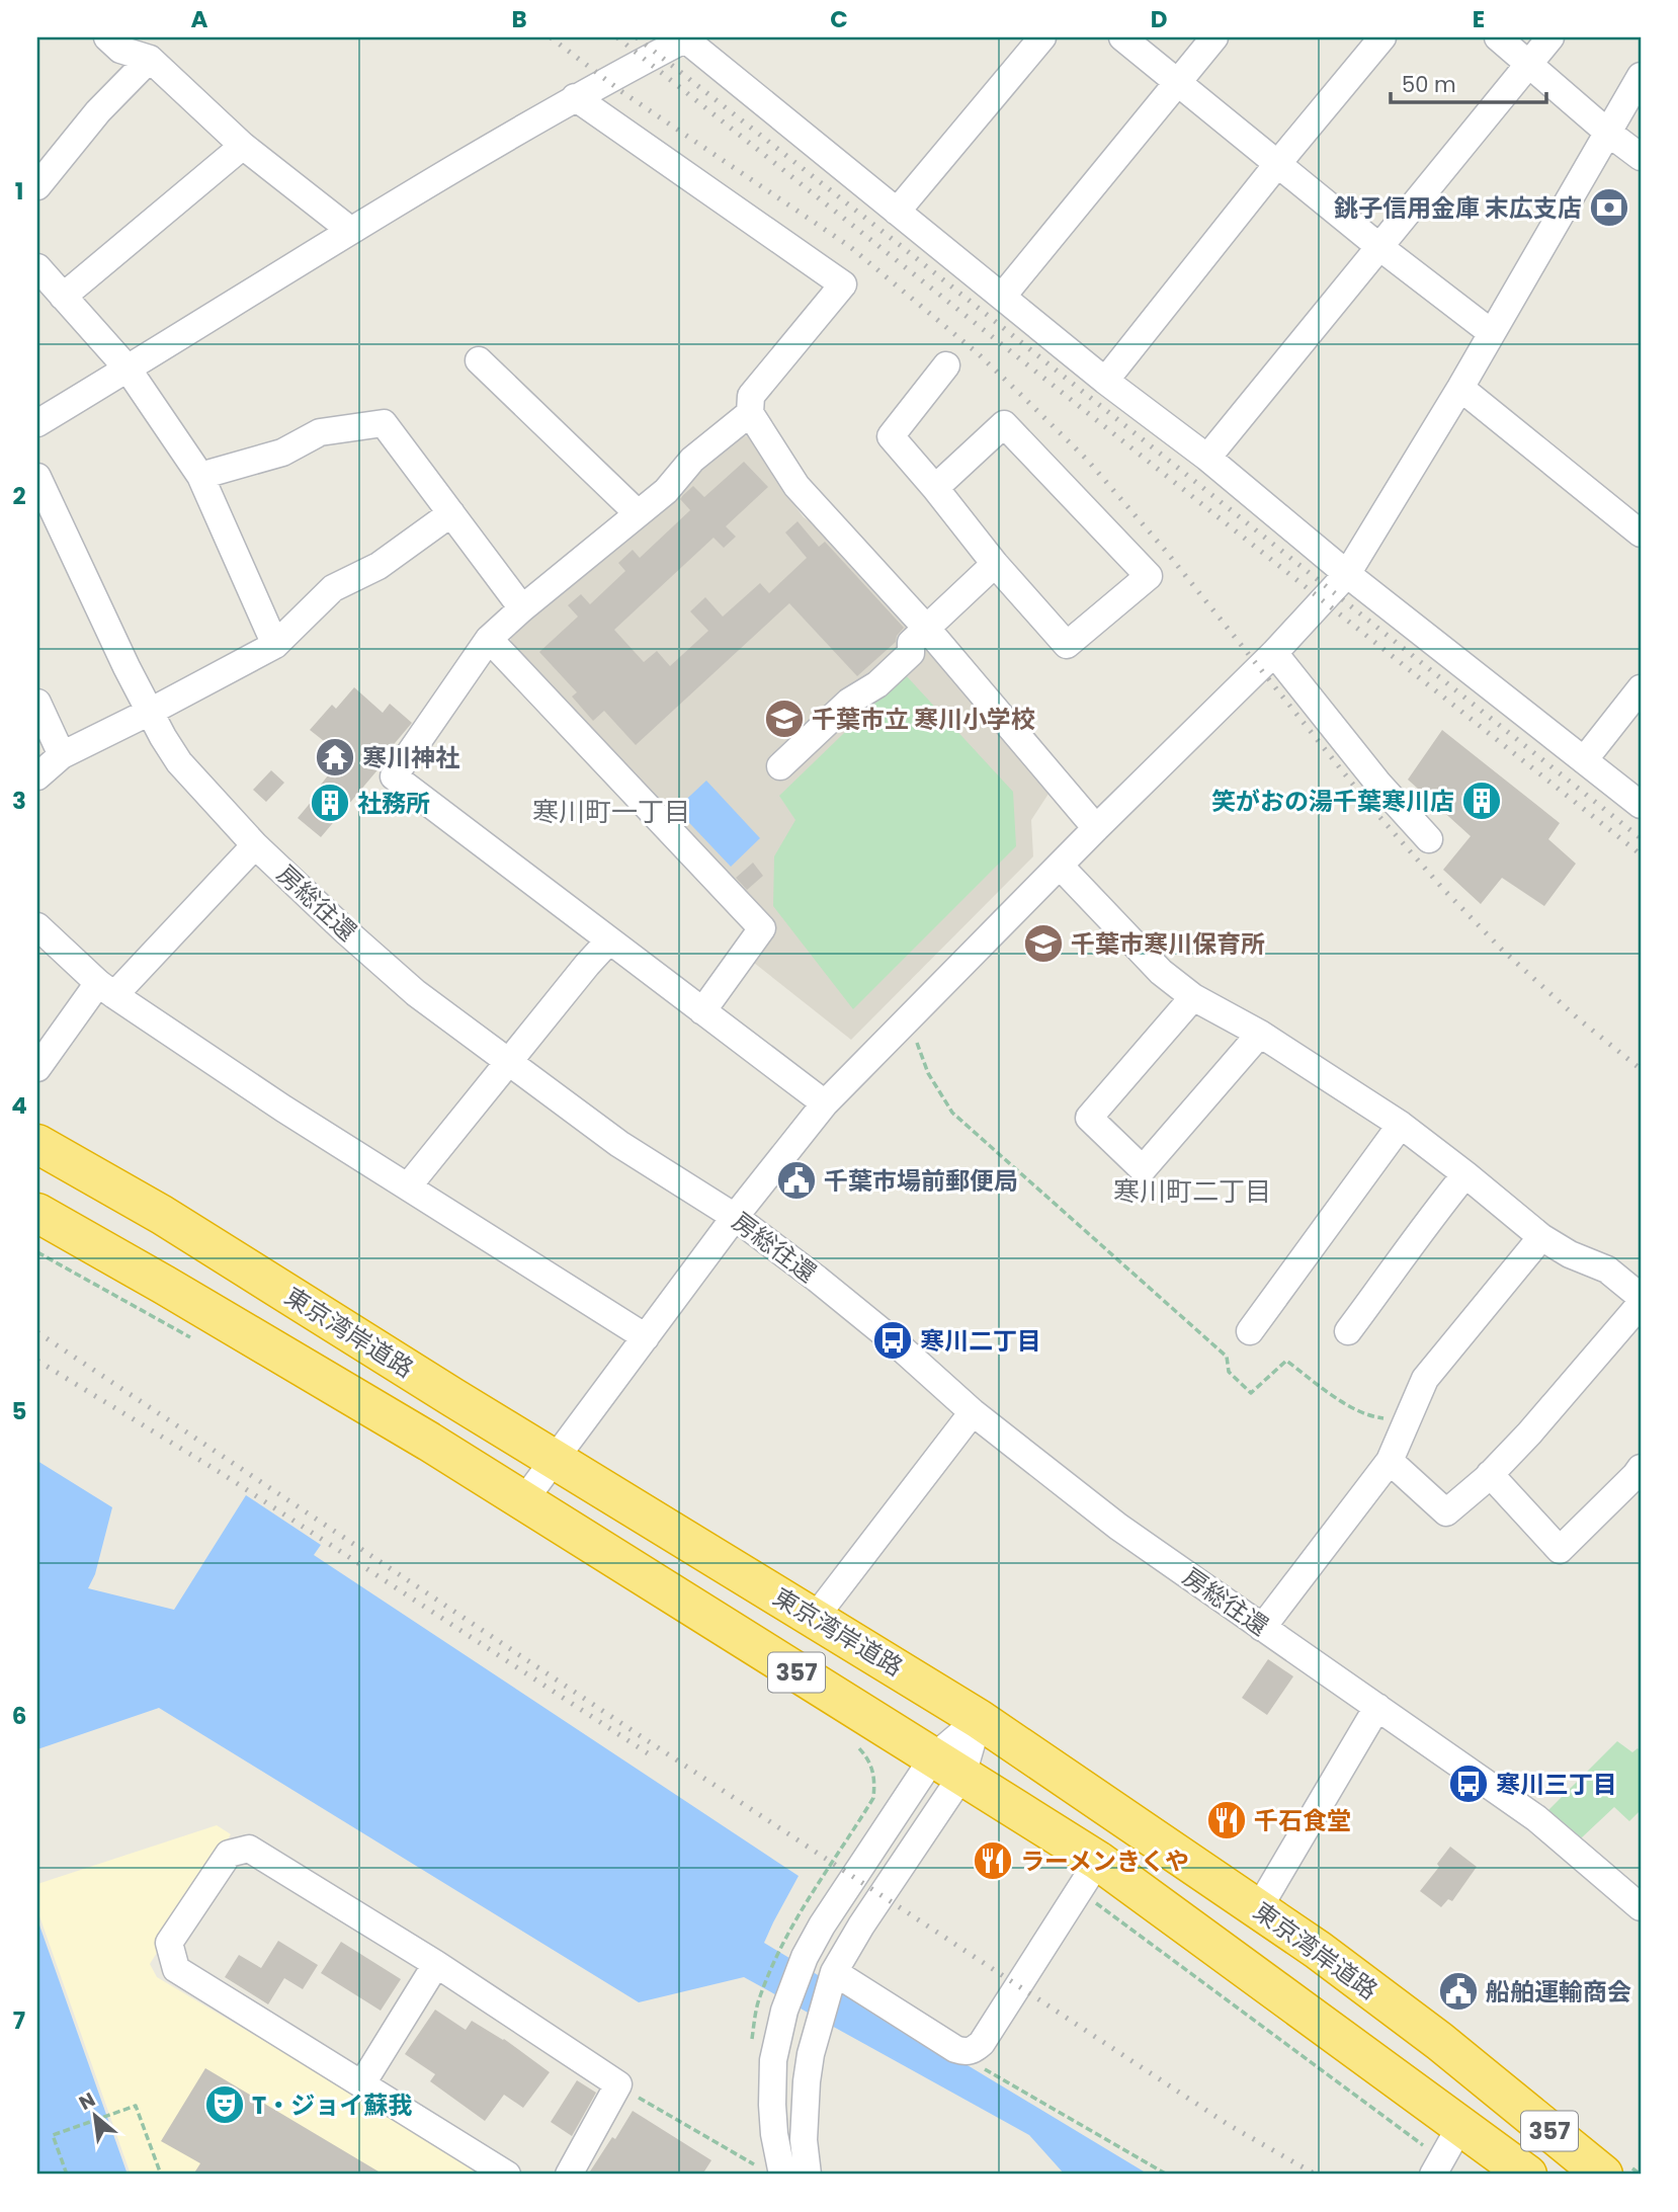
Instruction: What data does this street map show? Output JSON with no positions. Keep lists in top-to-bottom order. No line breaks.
{"streets":{"highway":["東京湾岸道路","357"],"street":["房総往還"]},"districts":["寒川町一丁目","寒川町二丁目"],"places":{"bank":["銚子信用金庫 末広支店"],"school or university":["千葉市立 寒川小学校","千葉市寒川保育所"],"temple":["寒川神社"],"building":["笑がおの湯千葉寒川店","社務所"],"public building":["千葉市場前郵便局","船舶運輸商会"],"bus stop":["寒川二丁目","寒川三丁目"],"restaurant":["千石食堂","ラーメンきくや"],"theatre":["T・ジョイ蘇我"]},"scale_bar":"50 m","north":"top left","grid":{"columns":["A","B","C","D","E"],"rows":["1","2","3","4","5","6","7"]}}
